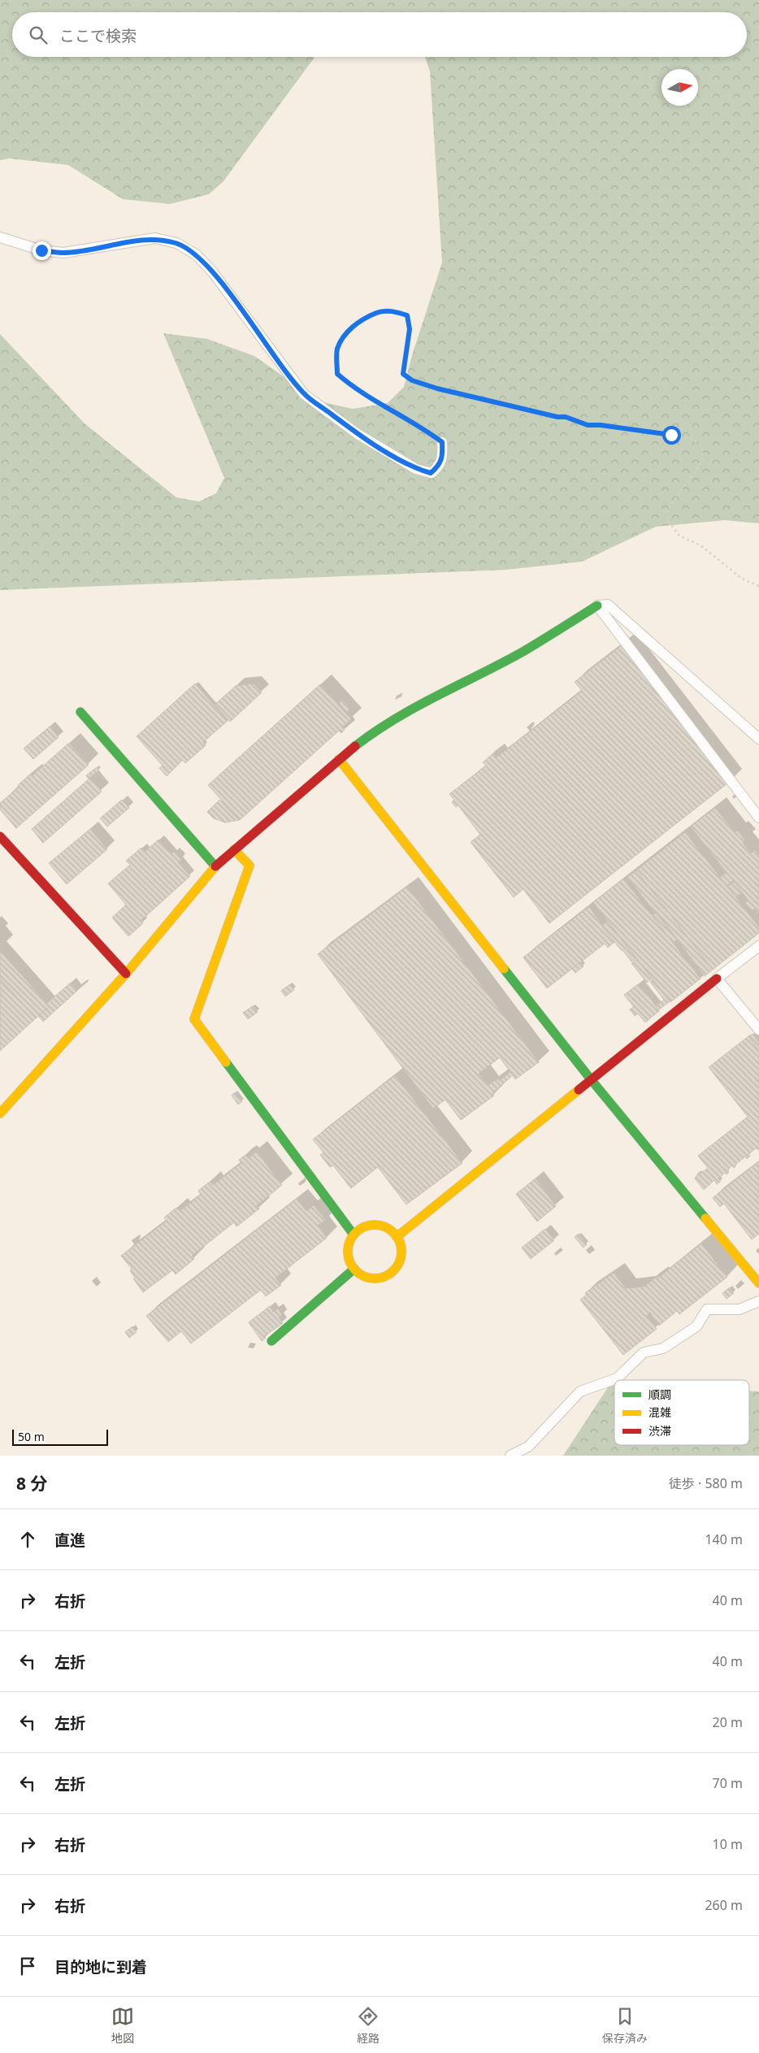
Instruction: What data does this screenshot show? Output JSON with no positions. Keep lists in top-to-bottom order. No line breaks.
{"legend":["順調","混雑","渋滞"],"scale_bar":"50 m","north":"right","page":{"search":"ここで検索","scale":"50 m","heading":["8 分","徒歩 · 580 m"],"list":[["直進","140 m"],["右折","40 m"],["左折","40 m"],["左折","20 m"],["左折","70 m"],["右折","10 m"],["右折","260 m"],"目的地に到着"],"nav":["地図","経路","保存済み"]}}
